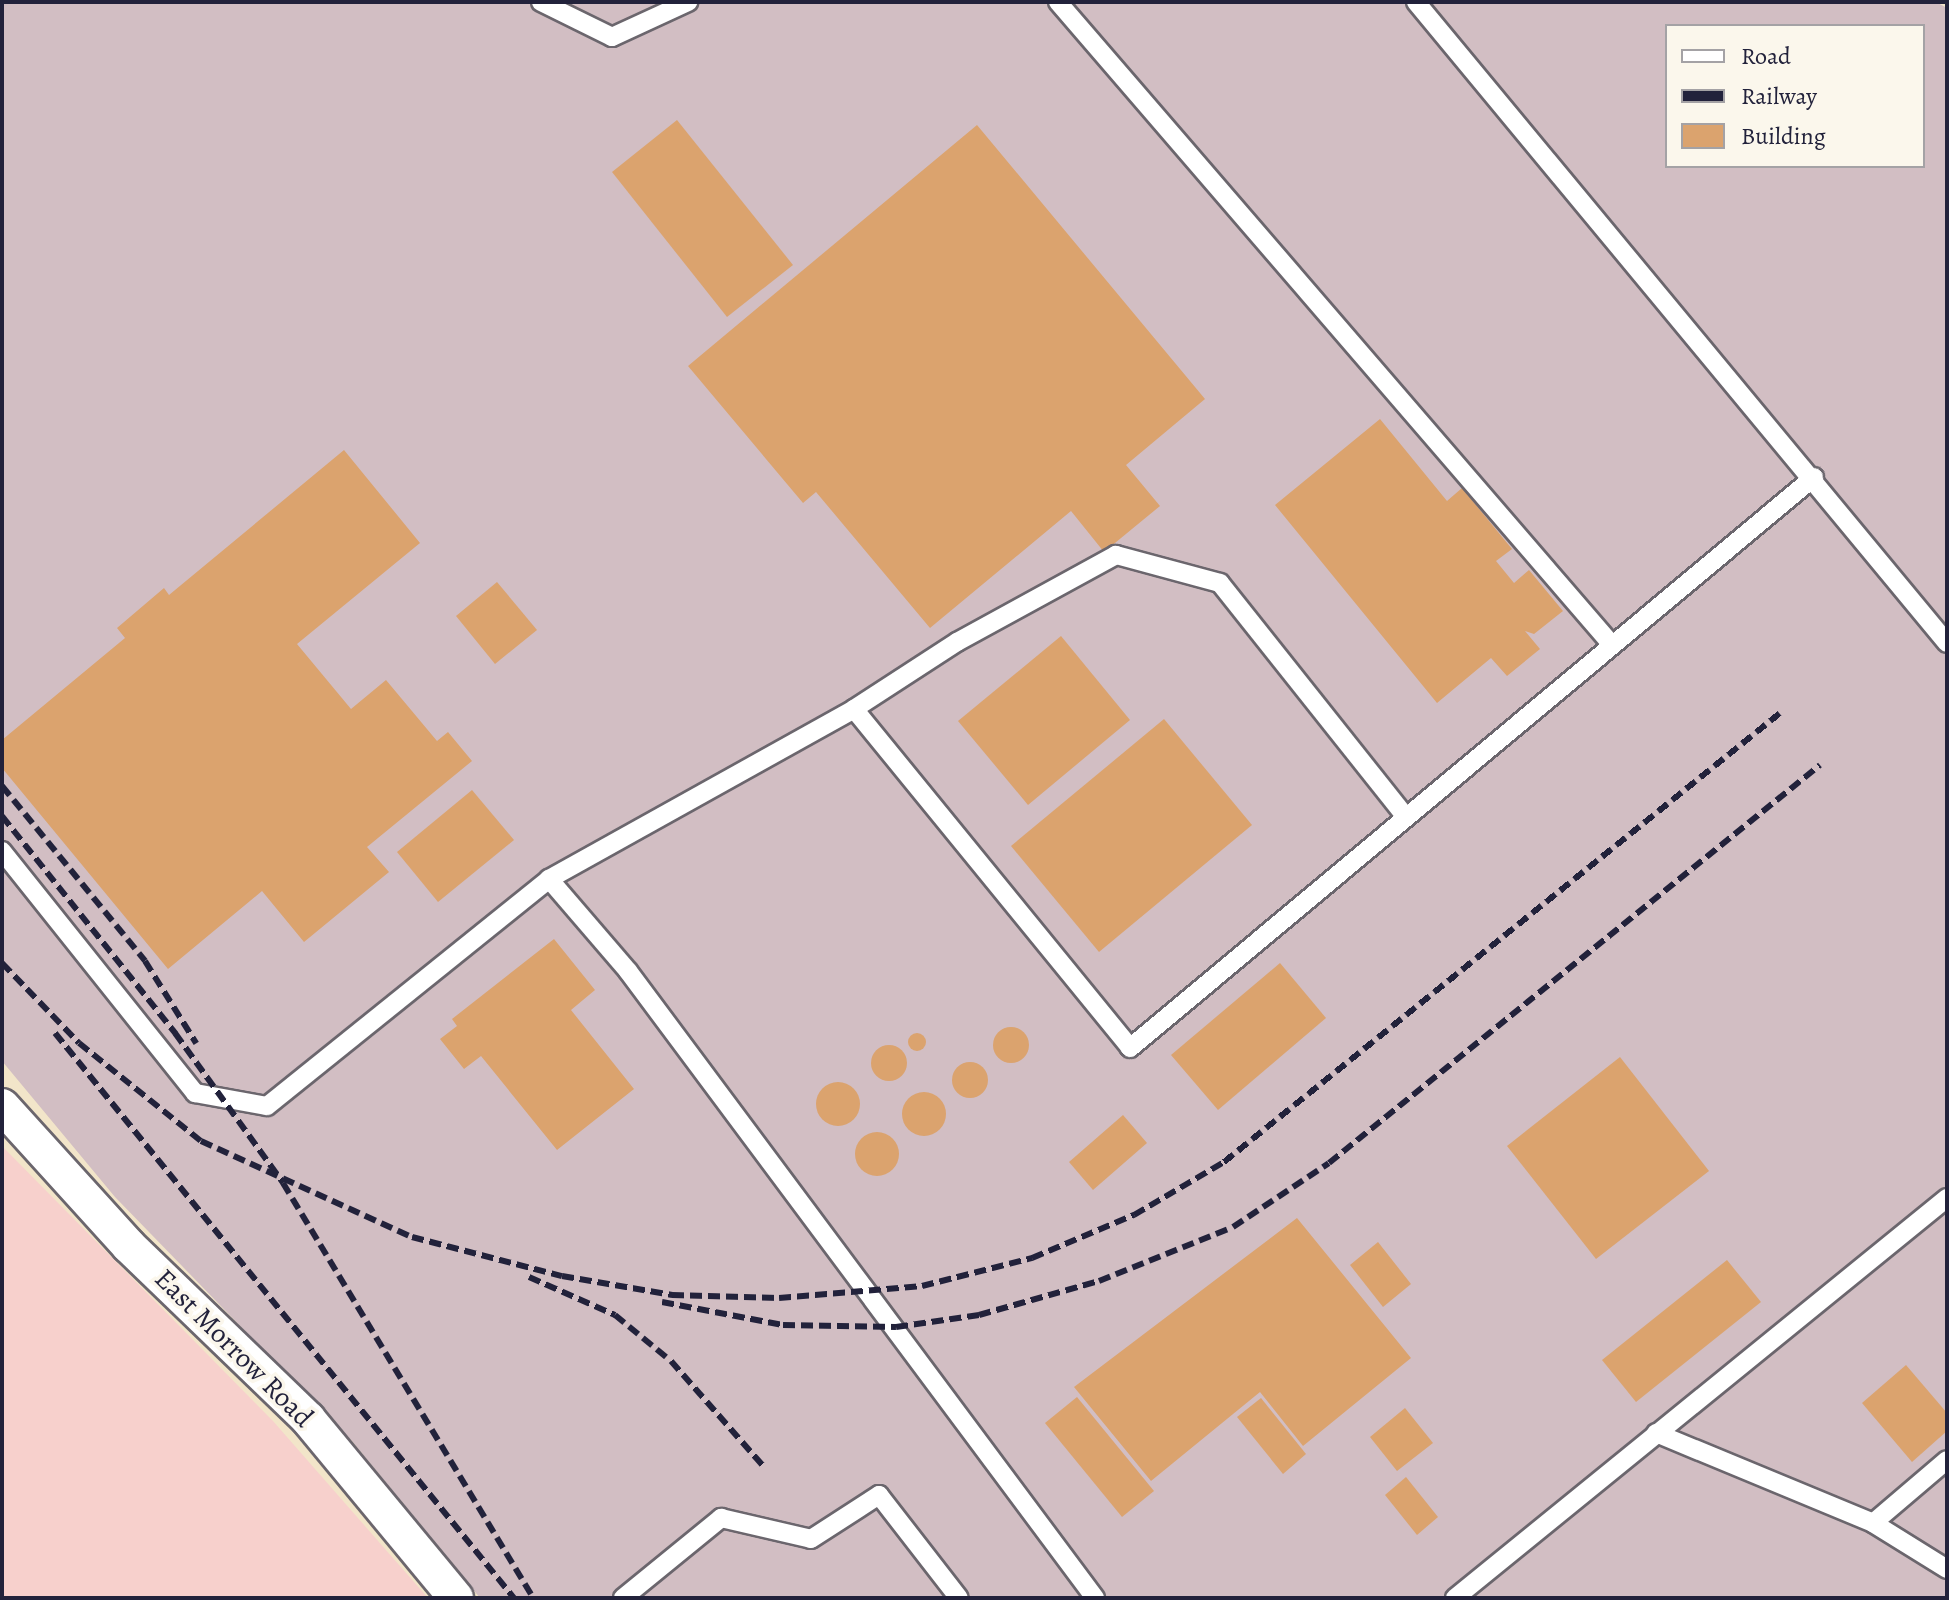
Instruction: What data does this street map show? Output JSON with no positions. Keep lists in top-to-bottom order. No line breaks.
{"streets":{"street":["East Morrow Road"]},"legend":["Road","Railway","Building"]}
